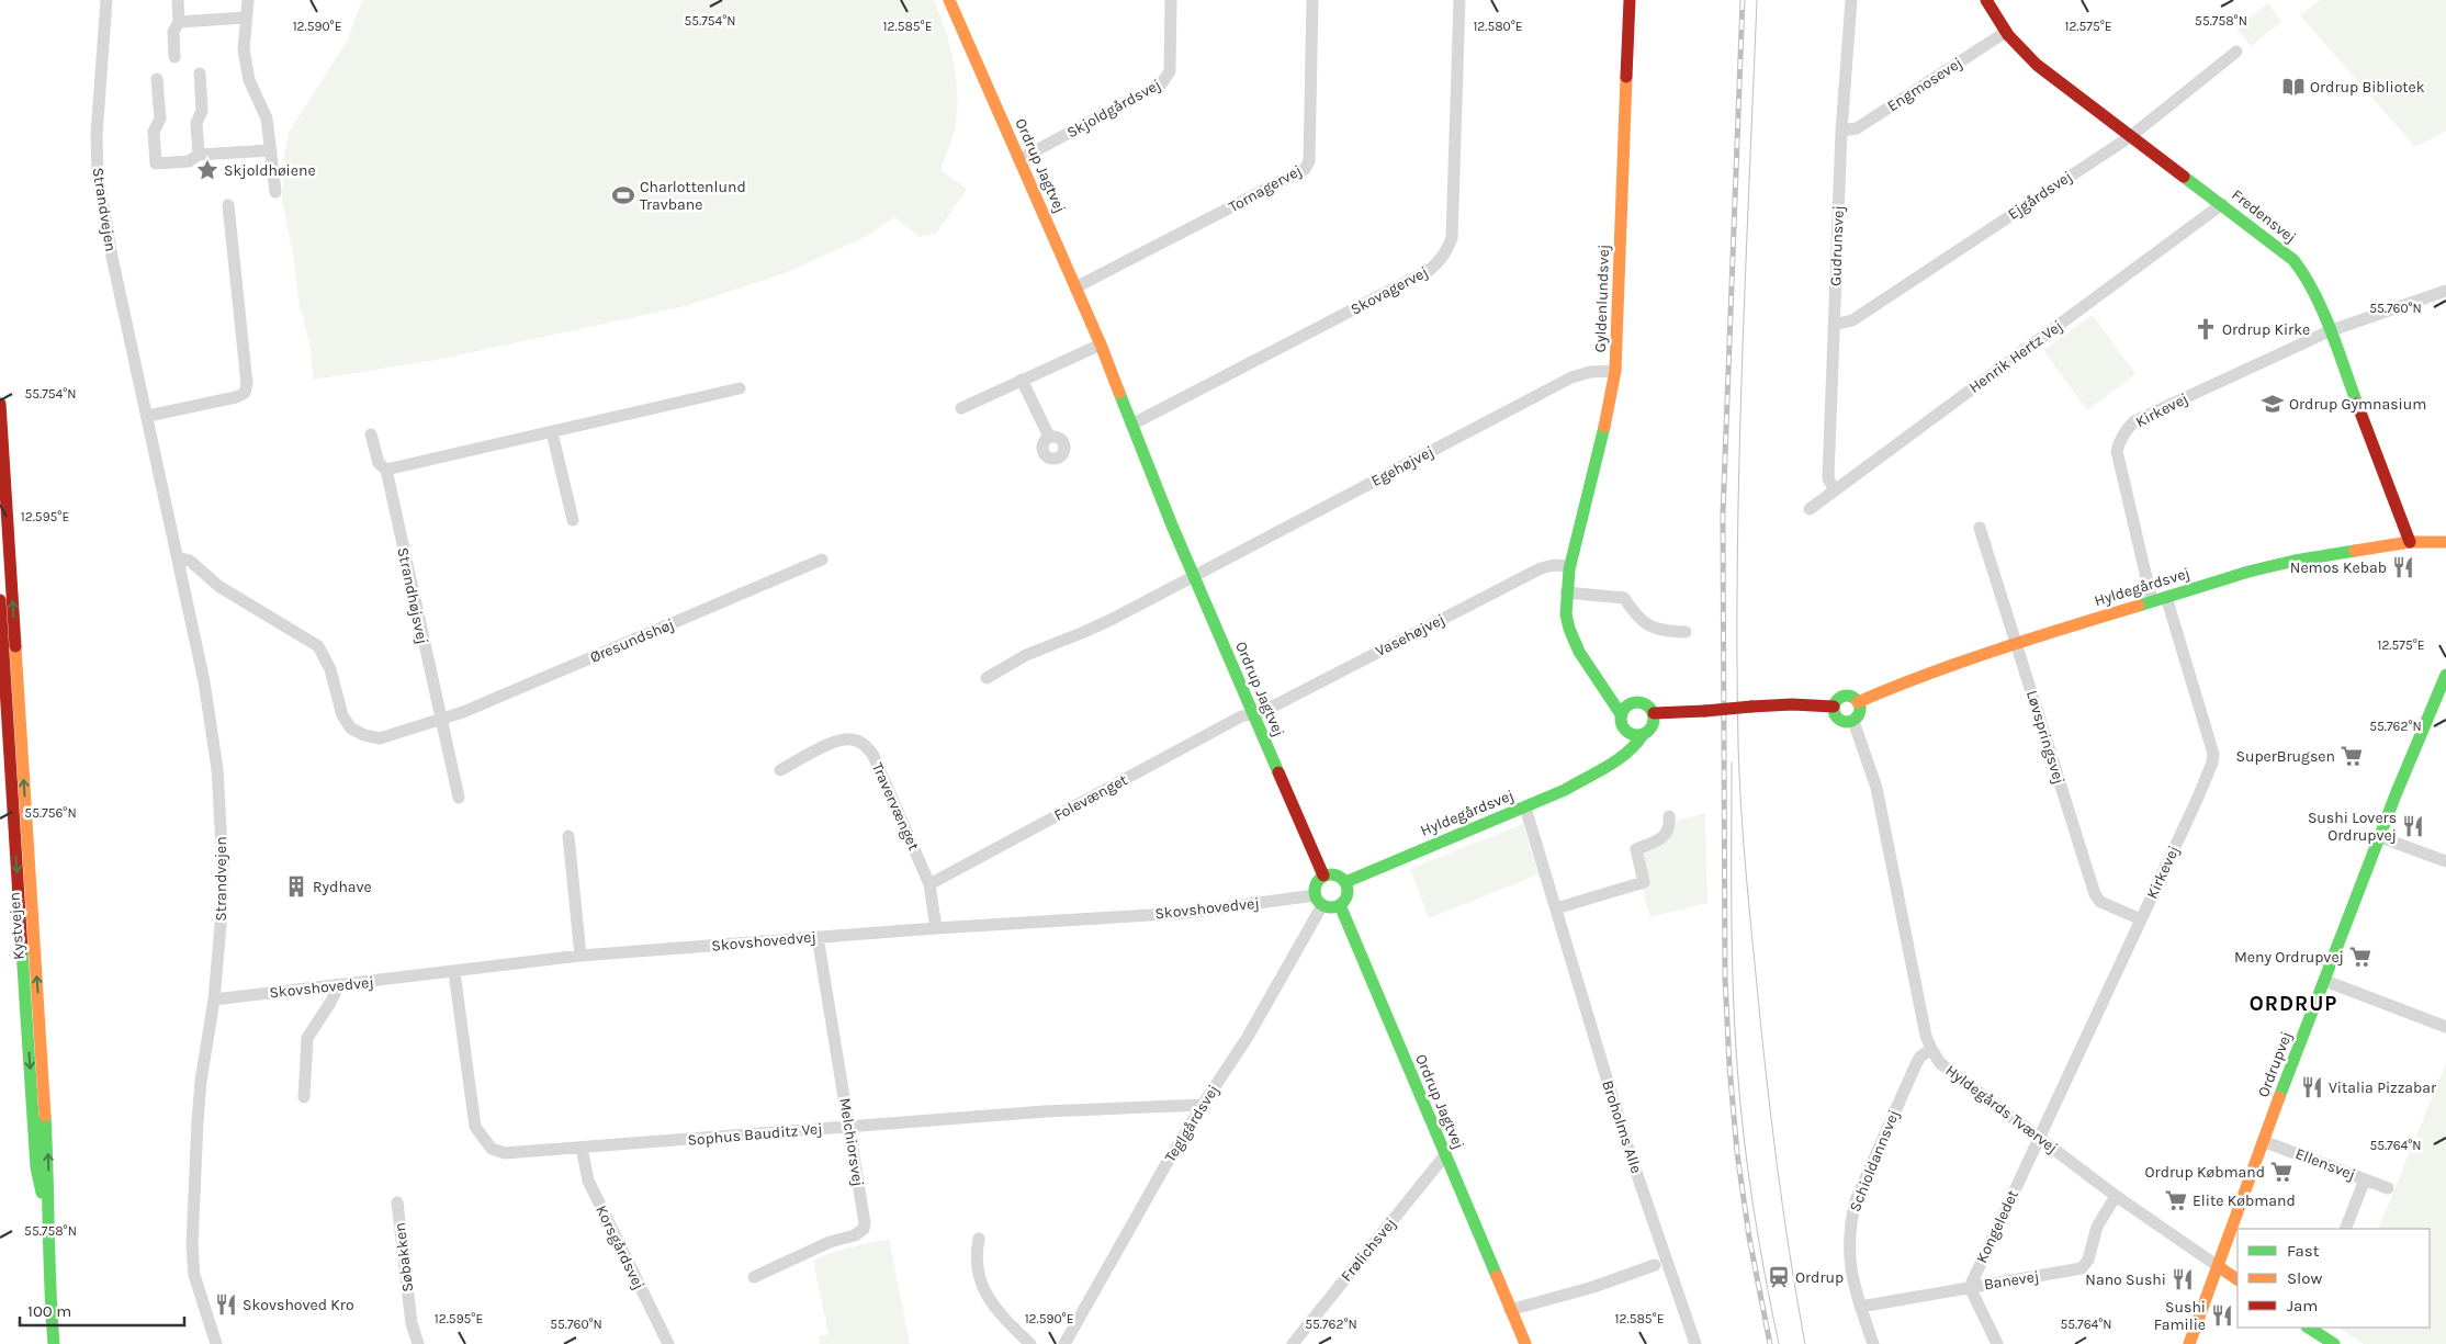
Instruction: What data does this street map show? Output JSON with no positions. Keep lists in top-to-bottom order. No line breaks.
{"streets":{"street":["Engmosevej","Skjoldgårdsvej","Ordrup Jagtvej","Tornagervej","Ejgårdsvej","Strandvejen","Fredensvej","Gudrunsvej","Skovagervej","Gyldenlundsvej","Henrik Hertz Vej","Kirkevej","Egehøjvej","Hyldegårdsvej","Strandhøjsvej","Vasehøjvej","Øresundshøj","Løvspringsvej","Folevænget","Travervænget","Skovshovedvej","Kystvejen","Ordrupvej","Hyldegårds Tværvej","Teglgårdsvej","Broholms Alle","Sophus Bauditz Vej","Melchiorsvej","Schioldannsvej","Ellensvej","Kongeledet","Korsgårdsvej","Frølichsvej","Søbakken","Banevej"]},"crossings":[["Engmosevej","Fredensvej"],["Engmosevej","Gudrunsvej"],["Skjoldgårdsvej","Ordrup Jagtvej"],["Ordrup Jagtvej","Tornagervej"],["Ordrup Jagtvej","Skovagervej"],["Ordrup Jagtvej","Egehøjvej"],["Ordrup Jagtvej","Hyldegårdsvej"],["Ordrup Jagtvej","Vasehøjvej"],["Ordrup Jagtvej","Folevænget"],["Ordrup Jagtvej","Skovshovedvej"],["Ordrup Jagtvej","Teglgårdsvej"],["Ordrup Jagtvej","Frølichsvej"],["Ejgårdsvej","Fredensvej"],["Ejgårdsvej","Gudrunsvej"],["Strandvejen","Øresundshøj"],["Strandvejen","Skovshovedvej"],["Fredensvej","Henrik Hertz Vej"],["Fredensvej","Kirkevej"],["Fredensvej","Hyldegårdsvej"],["Gudrunsvej","Henrik Hertz Vej"],["Gyldenlundsvej","Egehøjvej"],["Gyldenlundsvej","Hyldegårdsvej"],["Gyldenlundsvej","Vasehøjvej"],["Kirkevej","Hyldegårdsvej"],["Kirkevej","Løvspringsvej"],["Kirkevej","Hyldegårds Tværvej"],["Kirkevej","Kongeledet"],["Hyldegårdsvej","Løvspringsvej"],["Hyldegårdsvej","Skovshovedvej"],["Hyldegårdsvej","Hyldegårds Tværvej"],["Hyldegårdsvej","Teglgårdsvej"],["Hyldegårdsvej","Broholms Alle"],["Strandhøjsvej","Øresundshøj"],["Vasehøjvej","Folevænget"],["Folevænget","Travervænget"],["Travervænget","Skovshovedvej"],["Skovshovedvej","Teglgårdsvej"],["Skovshovedvej","Sophus Bauditz Vej"],["Skovshovedvej","Melchiorsvej"],["Ordrupvej","Hyldegårds Tværvej"],["Ordrupvej","Ellensvej"],["Hyldegårds Tværvej","Schioldannsvej"],["Hyldegårds Tværvej","Kongeledet"],["Hyldegårds Tværvej","Banevej"],["Teglgårdsvej","Sophus Bauditz Vej"],["Sophus Bauditz Vej","Melchiorsvej"],["Sophus Bauditz Vej","Korsgårdsvej"],["Schioldannsvej","Banevej"],["Kongeledet","Banevej"]],"districts":["ORDRUP"],"places":{"library":["Ordrup Bibliotek"],"place":["Skjoldhøiene"],"sports":["Charlottenlund Travbane"],"church":["Ordrup Kirke"],"school or university":["Ordrup Gymnasium"],"restaurant":["Nemos Kebab","Sushi Lovers Ordrupvej","Vitalia Pizzabar","Nano Sushi","Skovshoved Kro","Sushi Familie"],"supermarket":["SuperBrugsen","Meny Ordrupvej","Ordrup Købmand","Elite Købmand"],"building":["Rydhave"],"station":["Ordrup"]},"legend":["Fast","Slow","Jam"],"scale_bar":"100 m","coordinates":["55.758°N","55.754°N","12.590°E","12.585°E","12.580°E","12.575°E","55.760°N","12.595°E","55.762°N","55.756°N","55.764°N"]}
